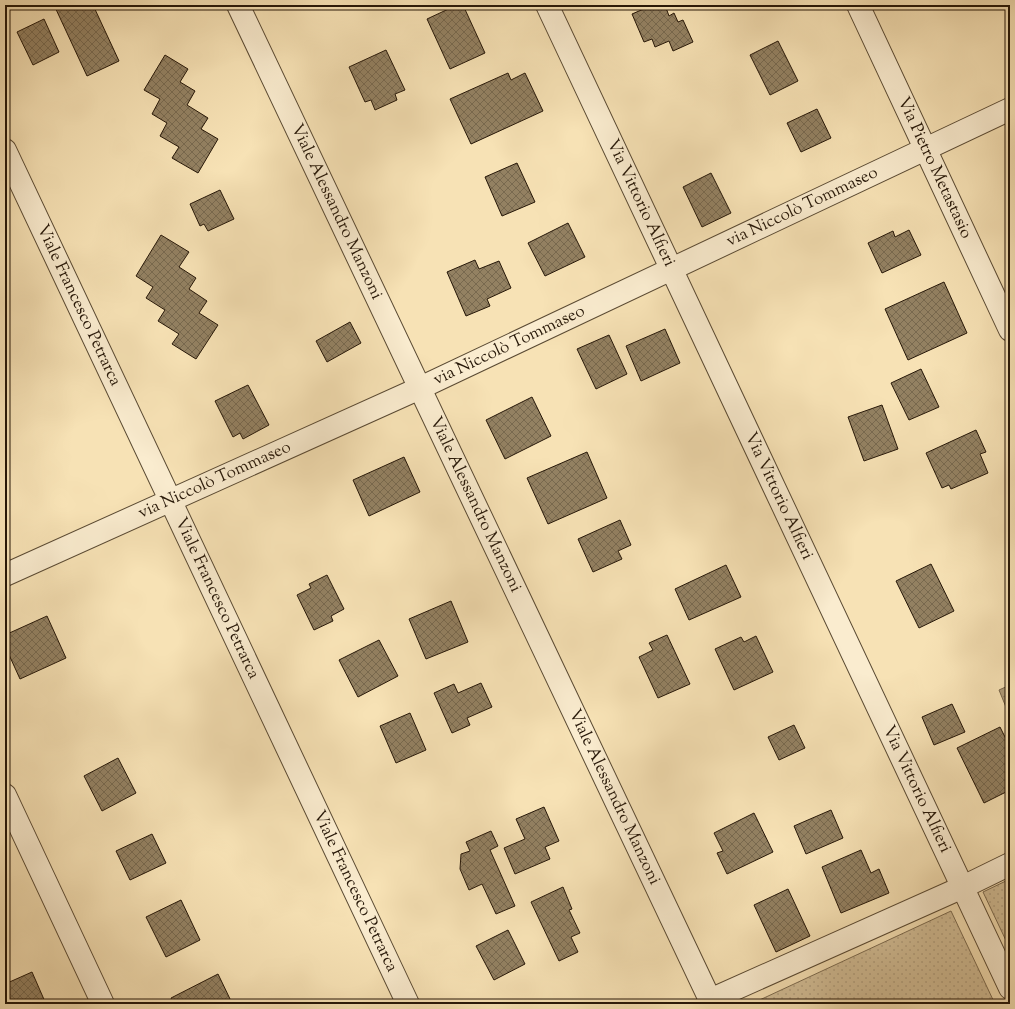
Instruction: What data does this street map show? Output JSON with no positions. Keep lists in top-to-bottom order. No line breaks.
{"streets":{"street":["Via Pietro Metastasio","Via Vittorio Alfieri","via Niccolò Tommaseo","Viale Alessandro Manzoni","Viale Francesco Petrarca"]},"crossings":[["Via Pietro Metastasio","via Niccolò Tommaseo"],["Via Vittorio Alfieri","via Niccolò Tommaseo"],["via Niccolò Tommaseo","Viale Alessandro Manzoni"],["via Niccolò Tommaseo","Viale Francesco Petrarca"]]}
